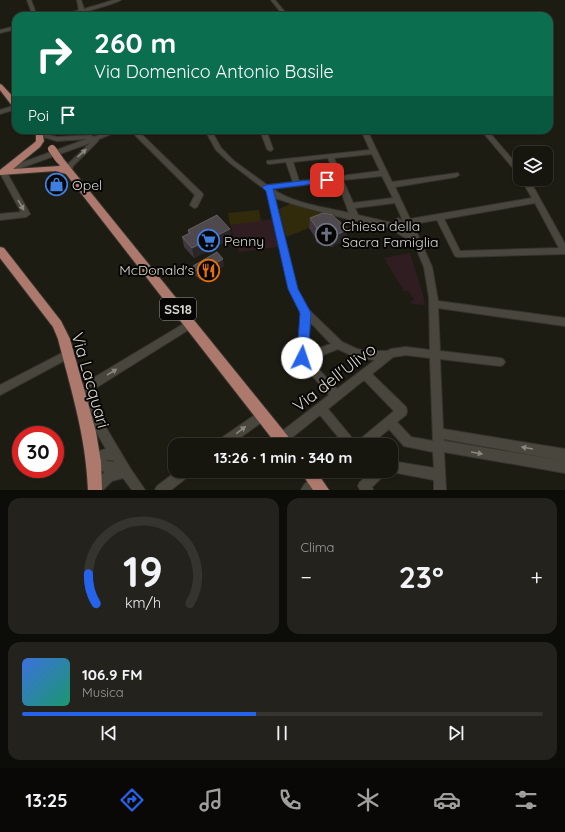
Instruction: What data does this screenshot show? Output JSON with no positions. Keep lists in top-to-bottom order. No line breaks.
{"streets":{"main road":["SS18","Via Lacquari"],"street":["Via dell'Ulivo"]},"places":{"shop":["Opel"],"church":["Chiesa della Sacra Famiglia"],"supermarket":["Penny"],"restaurant":["McDonald's"]},"page":{"turn":["260 m","Via Domenico Antonio Basile"],"then":"Poi","limit":"30","trip":"13:26 · 1 min · 340 m","tile":"Clima","heat":["−","23°","+"],"song":["106.9 FM","Musica"],"tabs":"13:25","gauge":["19","km/h"]}}
